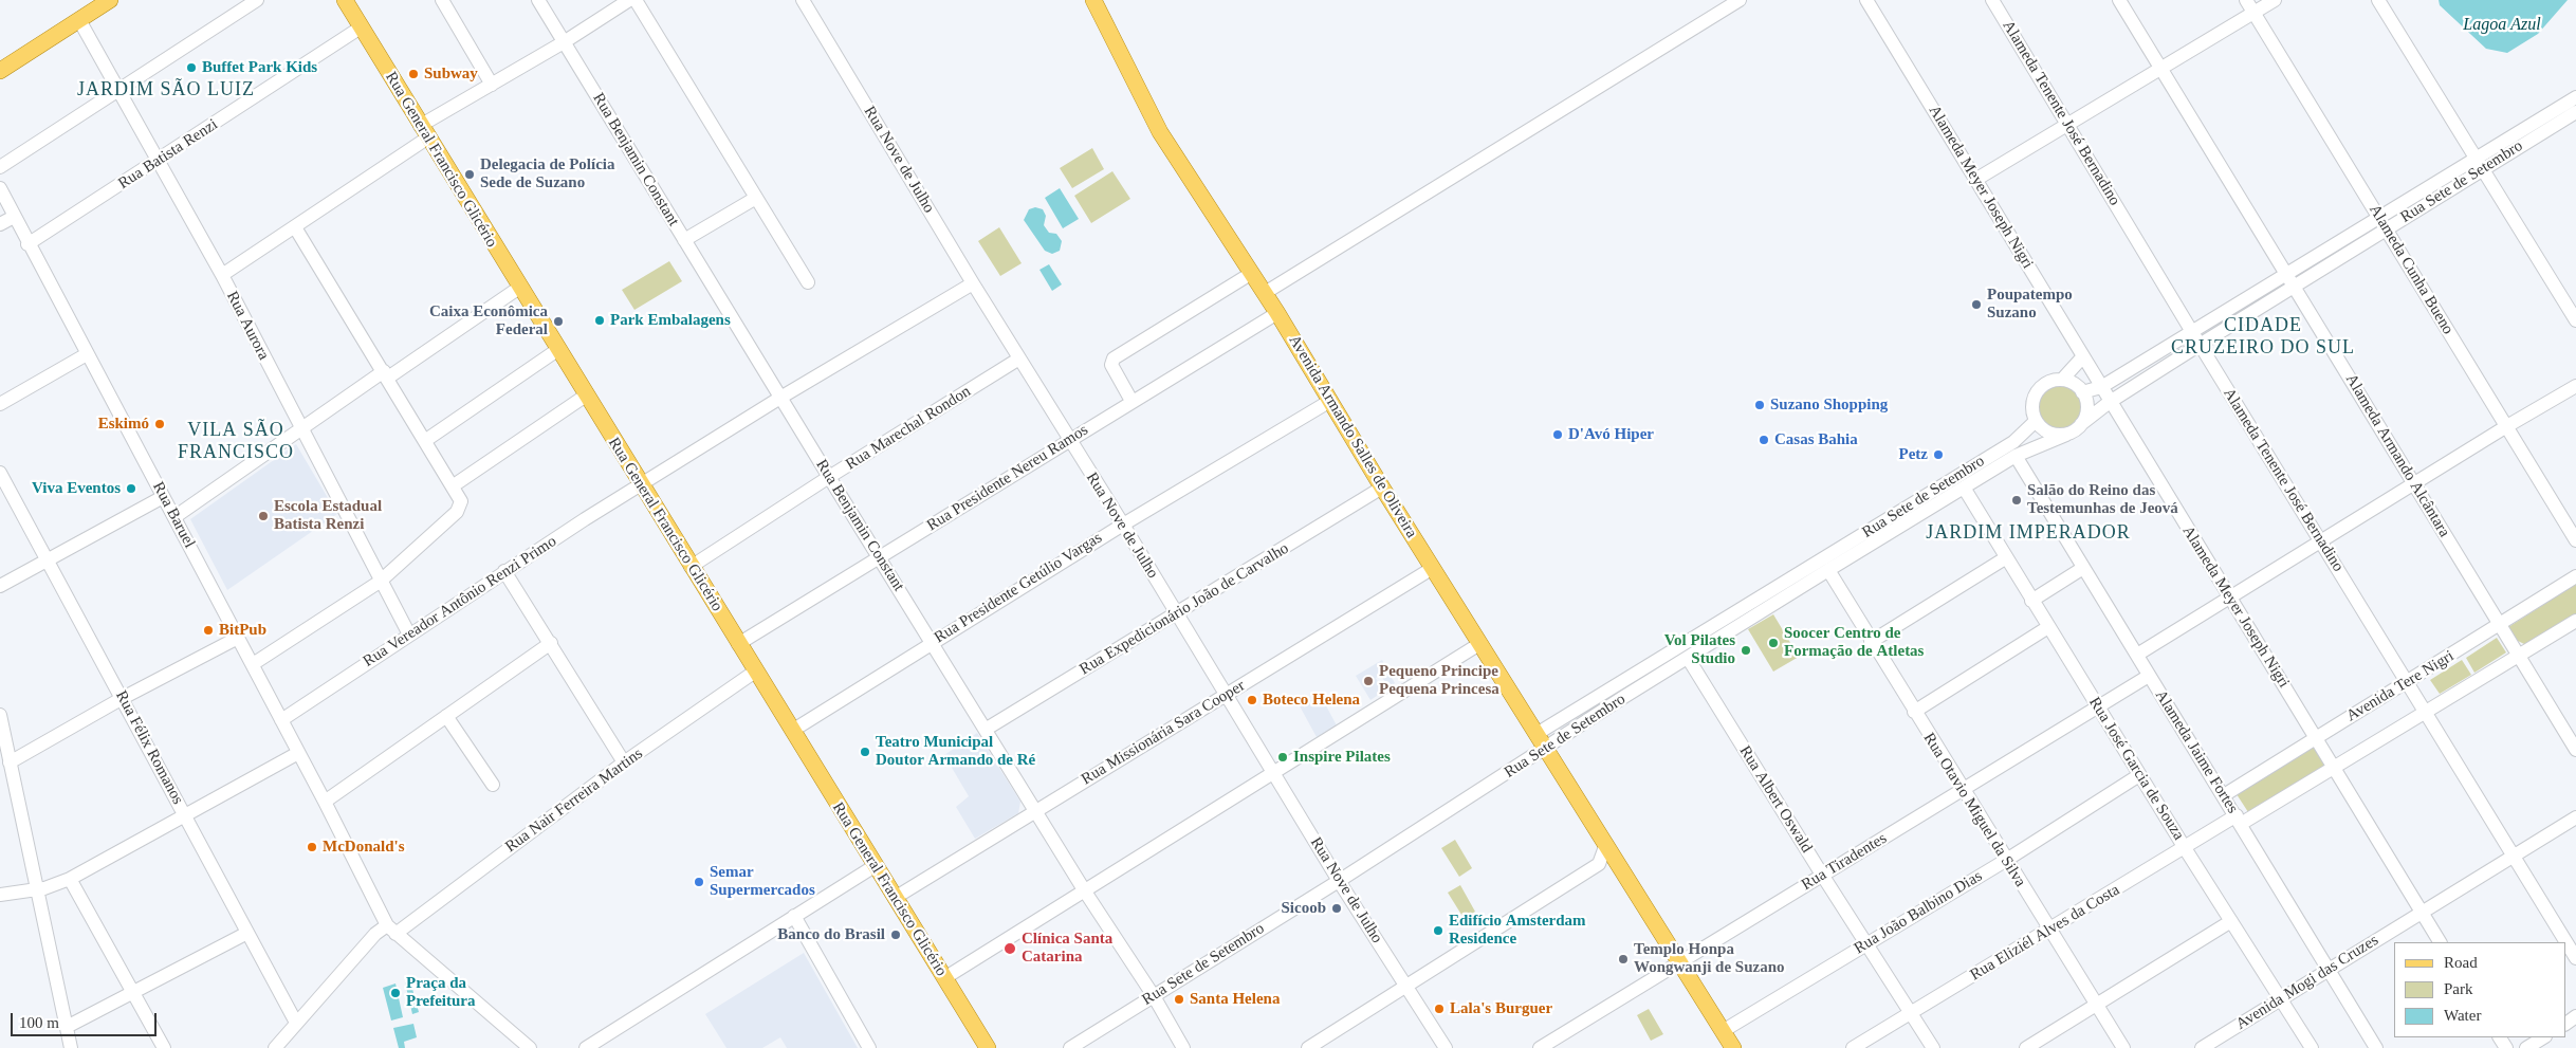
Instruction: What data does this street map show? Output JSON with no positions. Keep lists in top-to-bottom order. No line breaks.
{"streets":{"main road":["Rua General Francisco Glicério","Avenida Armando Salles de Oliveira"],"street":["Alameda Tenente José Bernadino","Rua Batista Renzi","Rua Benjamin Constant","Rua Nove de Julho","Rua Sete de Setembro","Alameda Meyer Joseph Nigri","Alameda Cunha Bueno","Rua Aurora","Rua Marechal Rondon","Alameda Armando Alcântara","Rua Presidente Nereu Ramos","Rua Baruel","Rua Presidente Getúlio Vargas","Rua Vereador Antônio Renzi Primo","Rua Expedicionário João de Carvalho","Avenida Tere Nigri","Rua Missionária Sara Cooper","Rua Félix Romanos","Alameda Jaime Fortes","Rua José Garcia de Souza","Rua Albert Oswald","Rua Nair Ferreira Martins","Rua Otavio Miguel da Silva","Rua Tiradentes","Rua João Balbino Dias","Rua Eliziél Alves da Costa","Avenida Mogi das Cruzes"]},"crossings":[["Alameda Tenente José Bernadino","Rua Sete de Setembro"],["Alameda Tenente José Bernadino","Avenida Tere Nigri"],["Alameda Tenente José Bernadino","Avenida Mogi das Cruzes"],["Rua Batista Renzi","Rua General Francisco Glicério"],["Rua Batista Renzi","Rua Aurora"],["Rua Batista Renzi","Rua Baruel"],["Rua General Francisco Glicério","Rua Marechal Rondon"],["Rua General Francisco Glicério","Rua Presidente Nereu Ramos"],["Rua General Francisco Glicério","Rua Presidente Getúlio Vargas"],["Rua General Francisco Glicério","Rua Vereador Antônio Renzi Primo"],["Rua General Francisco Glicério","Rua Missionária Sara Cooper"],["Rua General Francisco Glicério","Rua Nair Ferreira Martins"],["Rua Benjamin Constant","Rua Sete de Setembro"],["Rua Benjamin Constant","Rua Marechal Rondon"],["Rua Benjamin Constant","Rua Presidente Nereu Ramos"],["Rua Benjamin Constant","Rua Presidente Getúlio Vargas"],["Rua Benjamin Constant","Rua Vereador Antônio Renzi Primo"],["Rua Benjamin Constant","Rua Expedicionário João de Carvalho"],["Rua Benjamin Constant","Rua Missionária Sara Cooper"],["Rua Nove de Julho","Rua Sete de Setembro"],["Rua Nove de Julho","Rua Marechal Rondon"],["Rua Nove de Julho","Rua Presidente Nereu Ramos"],["Rua Nove de Julho","Rua Presidente Getúlio Vargas"],["Rua Nove de Julho","Rua Vereador Antônio Renzi Primo"],["Rua Nove de Julho","Rua Expedicionário João de Carvalho"],["Rua Nove de Julho","Rua Missionária Sara Cooper"],["Rua Sete de Setembro","Alameda Meyer Joseph Nigri"],["Rua Sete de Setembro","Alameda Cunha Bueno"],["Rua Sete de Setembro","Avenida Armando Salles de Oliveira"],["Rua Sete de Setembro","Alameda Armando Alcântara"],["Rua Sete de Setembro","Alameda Jaime Fortes"],["Rua Sete de Setembro","Rua José Garcia de Souza"],["Rua Sete de Setembro","Rua Albert Oswald"],["Rua Sete de Setembro","Rua Otavio Miguel da Silva"],["Alameda Meyer Joseph Nigri","Avenida Tere Nigri"],["Alameda Meyer Joseph Nigri","Avenida Mogi das Cruzes"],["Rua Aurora","Rua Vereador Antônio Renzi Primo"],["Avenida Armando Salles de Oliveira","Rua Presidente Nereu Ramos"],["Avenida Armando Salles de Oliveira","Rua Presidente Getúlio Vargas"],["Avenida Armando Salles de Oliveira","Rua Expedicionário João de Carvalho"],["Avenida Armando Salles de Oliveira","Rua Missionária Sara Cooper"],["Avenida Armando Salles de Oliveira","Rua Tiradentes"],["Avenida Armando Salles de Oliveira","Rua João Balbino Dias"],["Alameda Armando Alcântara","Avenida Tere Nigri"],["Rua Baruel","Rua Vereador Antônio Renzi Primo"],["Rua Baruel","Rua Nair Ferreira Martins"],["Avenida Tere Nigri","Alameda Jaime Fortes"],["Rua Félix Romanos","Rua Nair Ferreira Martins"],["Alameda Jaime Fortes","Rua Tiradentes"],["Alameda Jaime Fortes","Rua Eliziél Alves da Costa"],["Alameda Jaime Fortes","Avenida Mogi das Cruzes"],["Rua José Garcia de Souza","Rua Tiradentes"],["Rua José Garcia de Souza","Rua João Balbino Dias"],["Rua José Garcia de Souza","Rua Eliziél Alves da Costa"],["Rua José Garcia de Souza","Avenida Mogi das Cruzes"],["Rua Albert Oswald","Rua Tiradentes"],["Rua Albert Oswald","Rua João Balbino Dias"],["Rua Albert Oswald","Rua Eliziél Alves da Costa"],["Rua Otavio Miguel da Silva","Rua Tiradentes"],["Rua Otavio Miguel da Silva","Rua João Balbino Dias"],["Rua Otavio Miguel da Silva","Rua Eliziél Alves da Costa"]],"districts":["JARDIM SÃO LUIZ","CIDADE CRUZEIRO DO SUL","VILA SÃO FRANCISCO","JARDIM IMPERADOR"],"water":["Lagoa Azul"],"places":["Buffet Park Kids","Subway","Delegacia de Polícia Sede de Suzano","Poupatempo Suzano","Park Embalagens","Caixa Econômica Federal","Suzano Shopping","Eskimó","D'Avó Hiper","Casas Bahia","Petz","Viva Eventos","Salão do Reino das Testemunhas de Jeová","Escola Estadual Batista Renzi","BitPub","Soocer Centro de Formação de Atletas","Vol Pilates Studio","Pequeno Principe Pequena Princesa","Boteco Helena","Teatro Municipal Doutor Armando de Ré","Inspire Pilates","McDonald's","Semar Supermercados","Sicoob","Edifício Amsterdam Residence","Banco do Brasil","Clínica Santa Catarina","Templo Honpa Wongwanji de Suzano","Praça da Prefeitura","Santa Helena","Lala's Burguer"],"legend":["Road","Park","Water"],"scale_bar":"100 m"}
